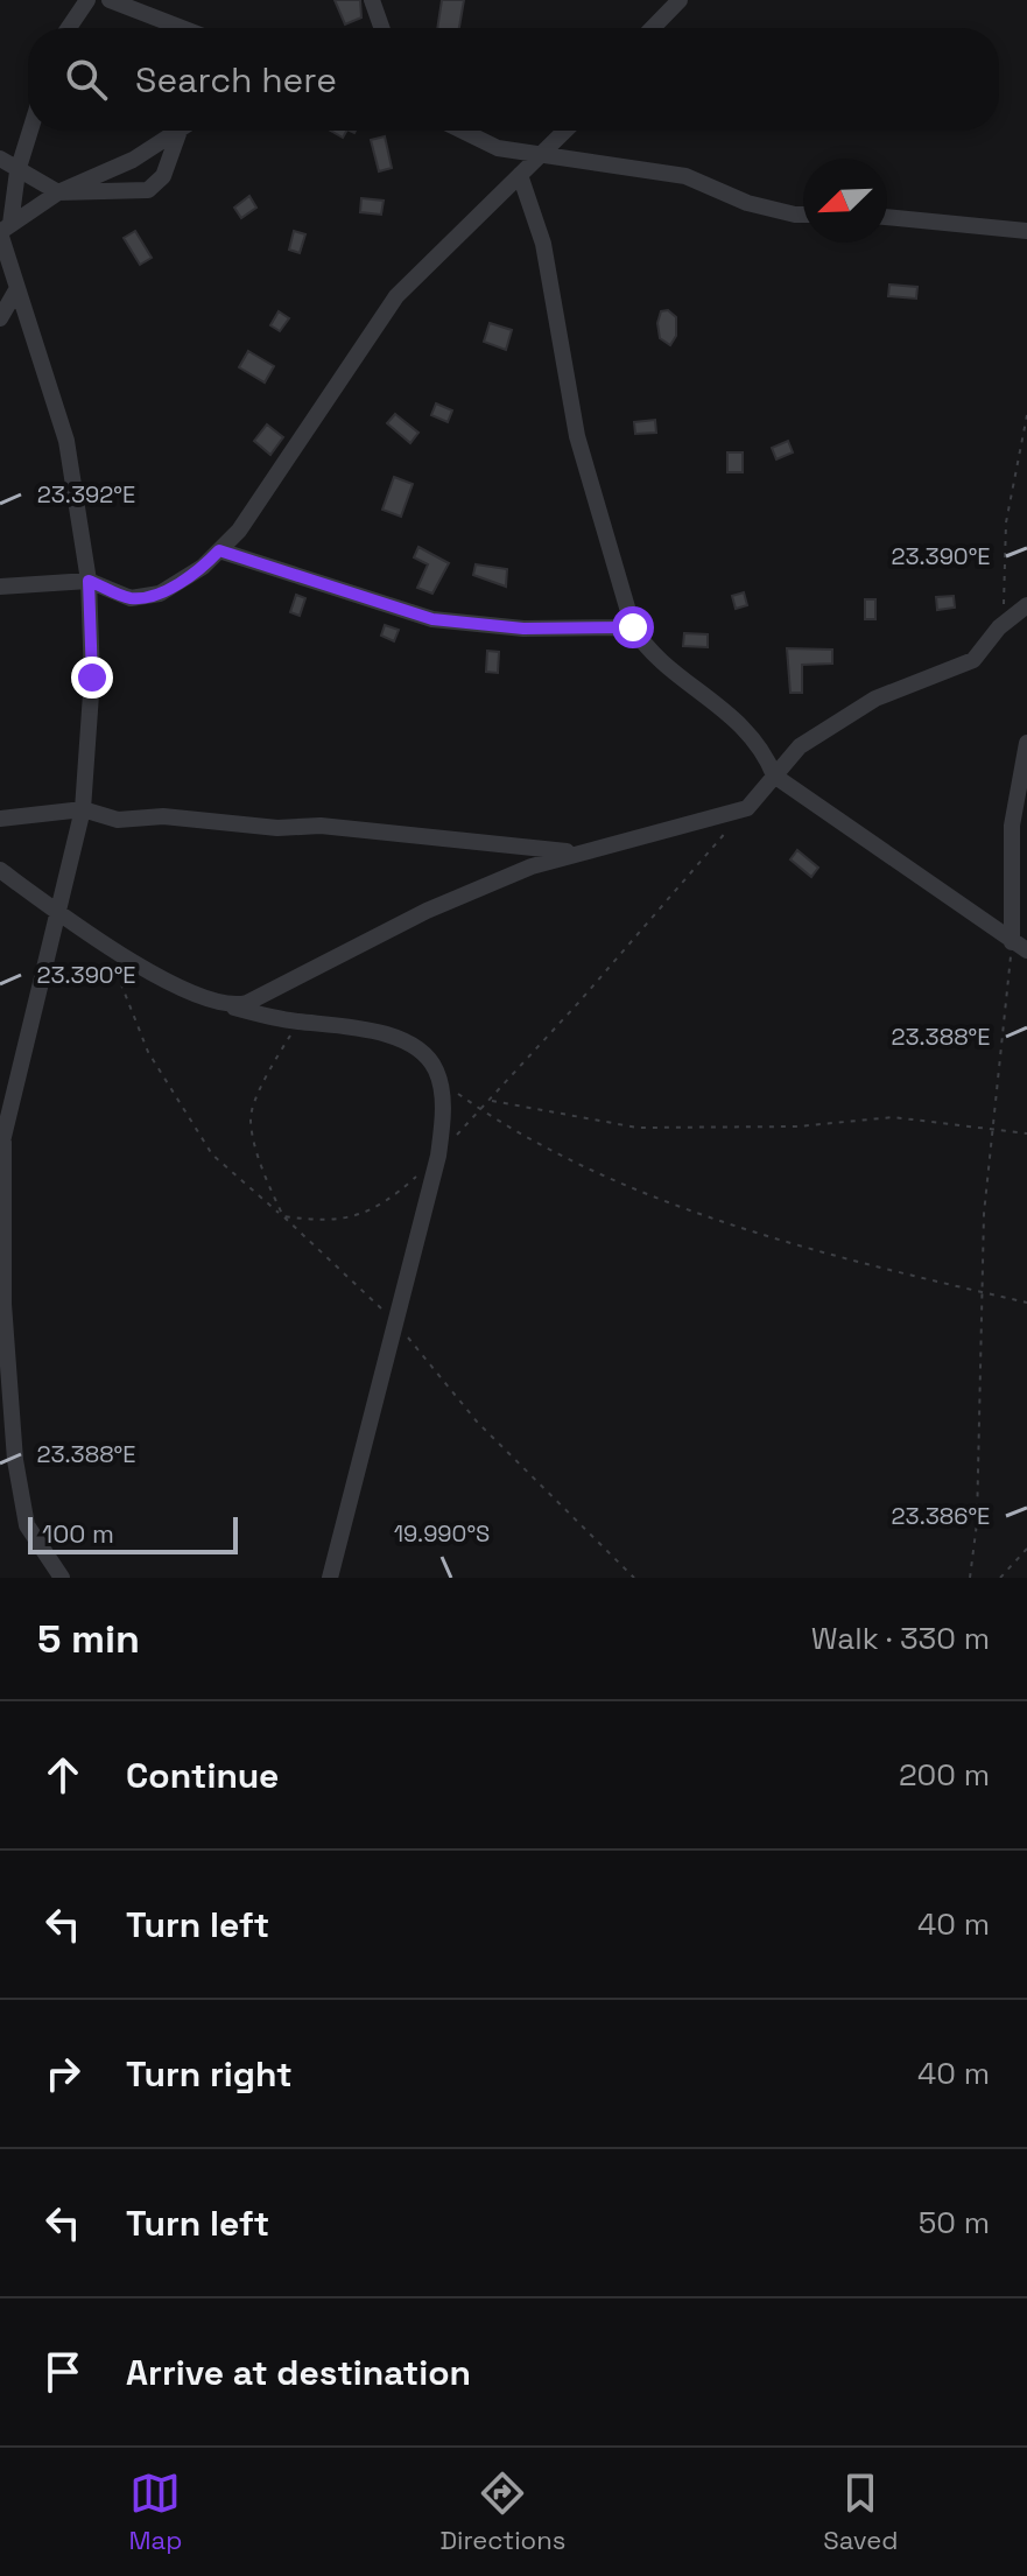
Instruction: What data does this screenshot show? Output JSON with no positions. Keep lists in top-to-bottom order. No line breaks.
{"scale_bar":"100 m","north":"bottom left","page":{"search":"Search here","scale":"100 m","heading":["5 min","Walk · 330 m"],"list":[["Continue","200 m"],["Turn left","40 m"],["Turn right","40 m"],["Turn left","50 m"],"Arrive at destination"],"nav":["Map","Directions","Saved"]},"coordinates":["23.392°E","23.390°E","23.388°E","23.386°E","19.990°S"]}
